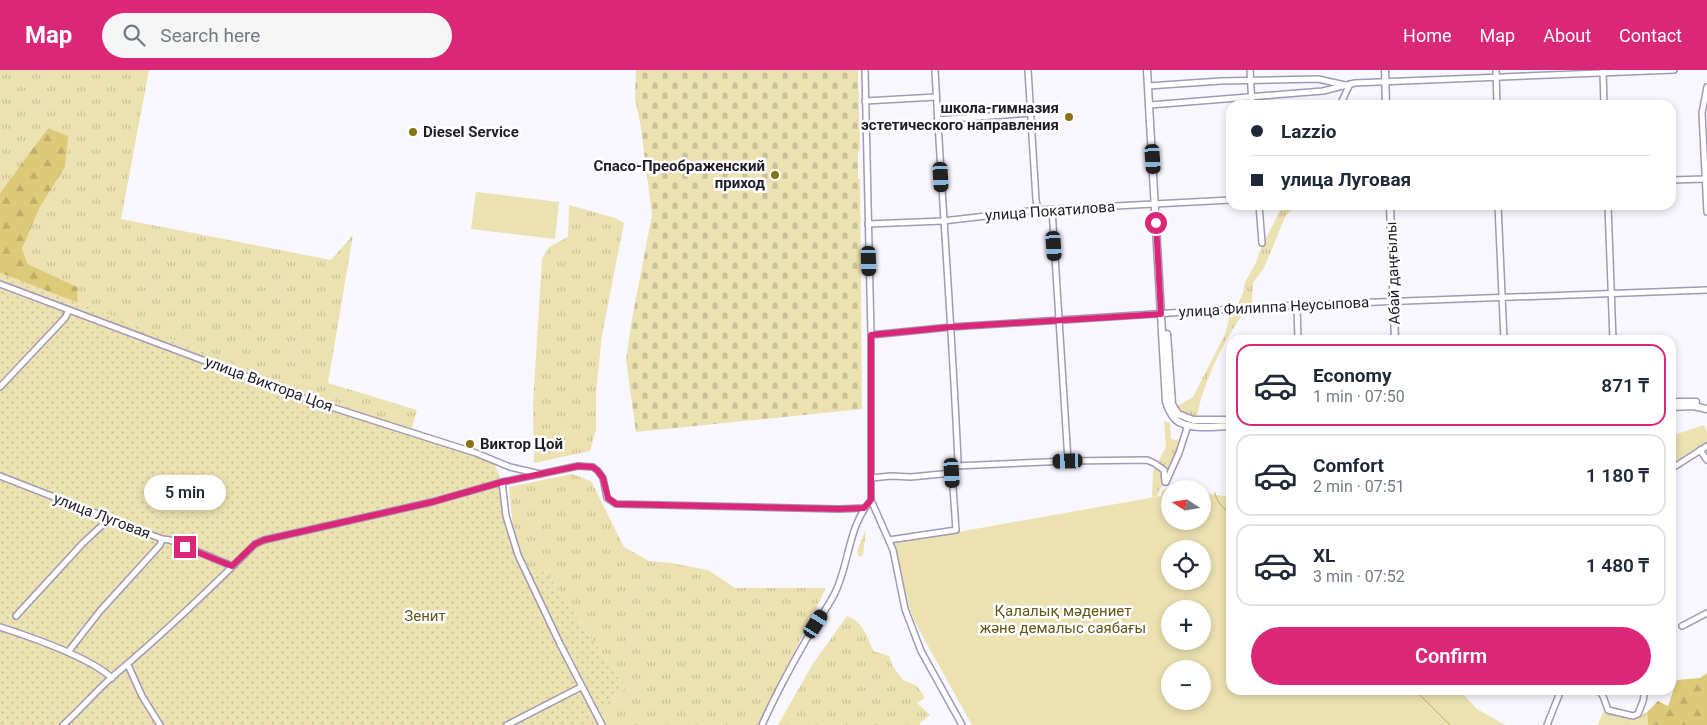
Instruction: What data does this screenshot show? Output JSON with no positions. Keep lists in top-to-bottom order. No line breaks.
{"streets":{"main road":["Абай даңғылы"],"street":["улица Покатилова","улица Филиппа Неусыпова","улица Виктора Цоя","улица Луговая"]},"crossings":[["Абай даңғылы","улица Филиппа Неусыпова"]],"parks":["Қалалық мәдениет және демалыс саябағы","Зенит"],"places":["школа-гимназия эстетического направления","Diesel Service","Спасо-Преображенский приход","Виктор Цой"],"north":"left","page":{"header":"Map","search":"Search here","nav":["Home","Map","About","Contact"],"banner":["Lazzio","улица Луговая"],"list":[{"name":"Economy","note":"1 min · 07:50","value":"871 ₸"},{"name":"Comfort","note":"2 min · 07:51","value":"1 180 ₸"},{"name":"XL","note":"3 min · 07:52","value":"1 480 ₸"}],"bubble":"5 min","map_buttons":["+","−"],"buttons":"Confirm"}}
